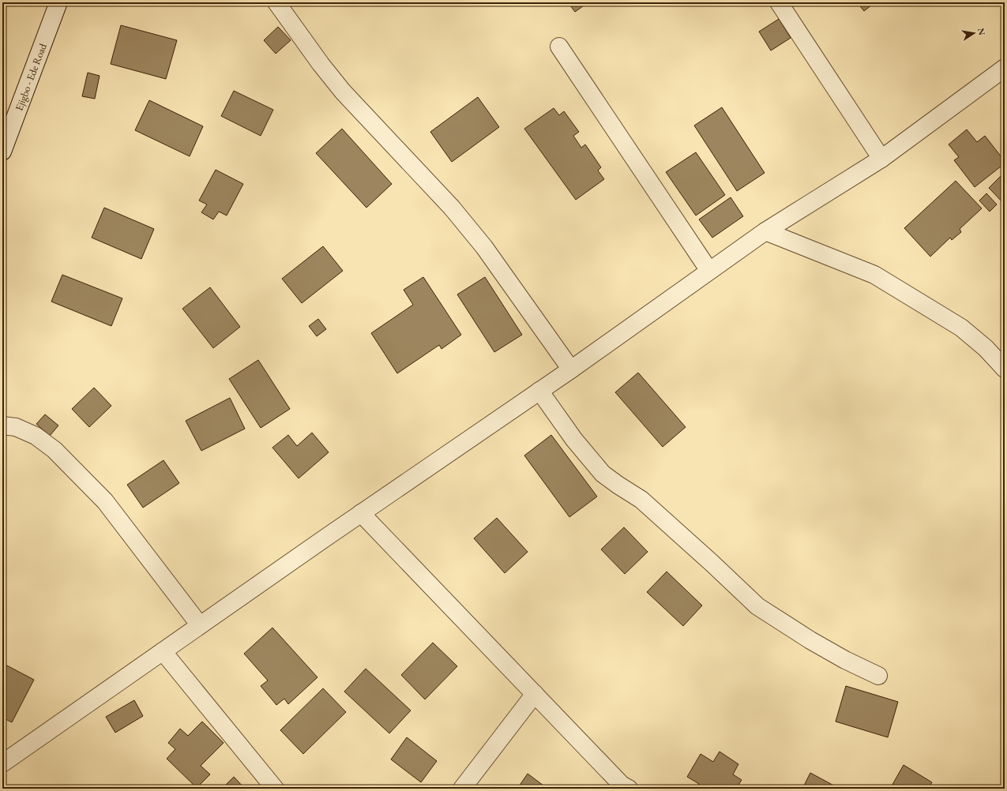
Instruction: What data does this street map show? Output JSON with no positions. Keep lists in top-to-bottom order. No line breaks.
{"streets":{"street":["Ejigbo - Ede Road"]},"north":"right"}
